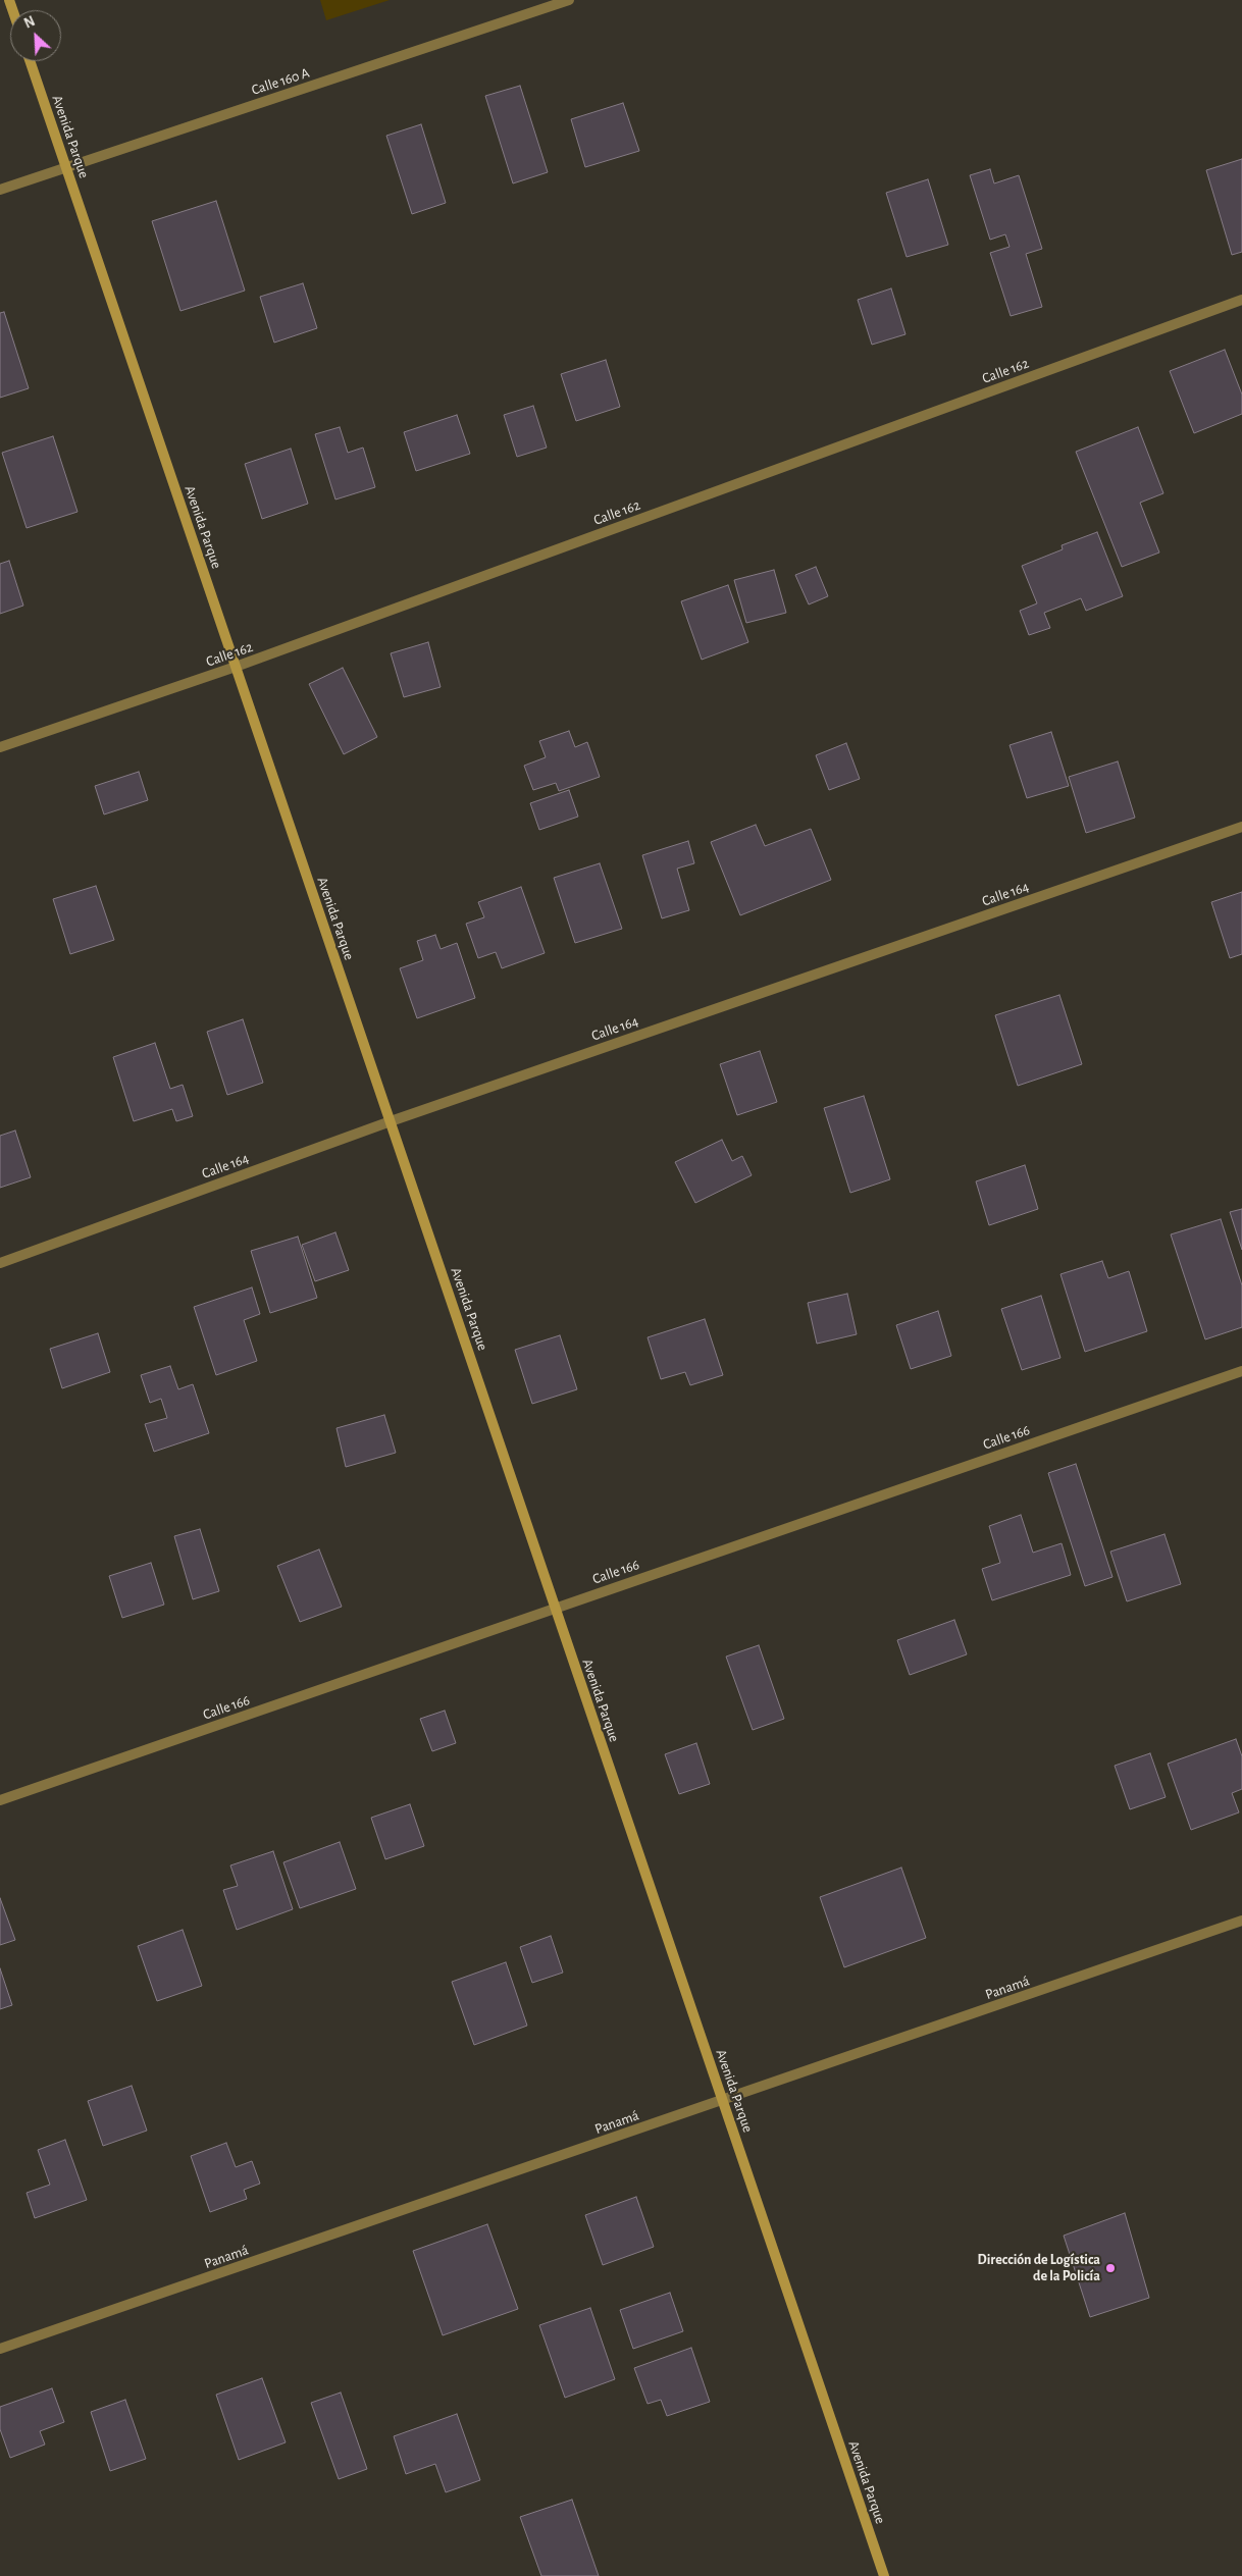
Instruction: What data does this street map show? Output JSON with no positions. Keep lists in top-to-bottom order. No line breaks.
{"streets":{"street":["Calle 160 A","Avenida Parque","Calle 162","Calle 164","Calle 166","Panamá"]},"crossings":[["Calle 160 A","Avenida Parque"],["Avenida Parque","Calle 162"],["Avenida Parque","Calle 164"],["Avenida Parque","Calle 166"],["Avenida Parque","Panamá"]],"places":["Dirección de Logística de la Policía"],"north":"top left"}
